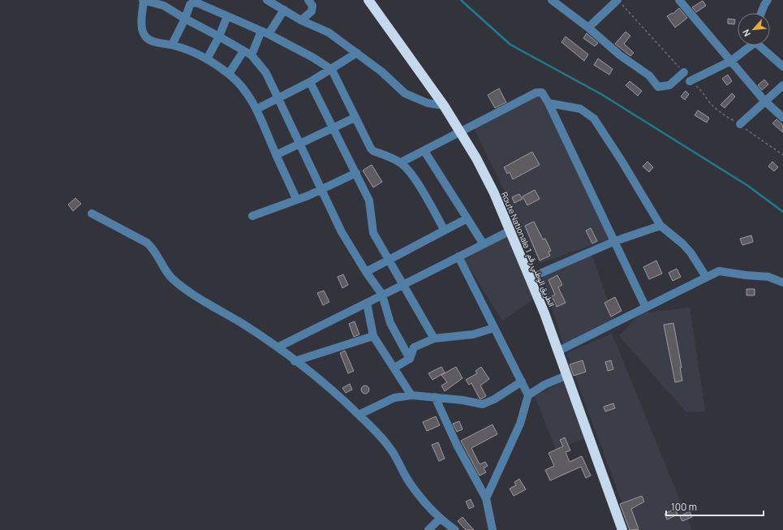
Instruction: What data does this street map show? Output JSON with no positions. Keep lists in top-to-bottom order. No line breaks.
{"streets":{"highway":["Route Nationale الطريق الوطني رقم 1"]},"scale_bar":"100 m","north":"bottom left"}
